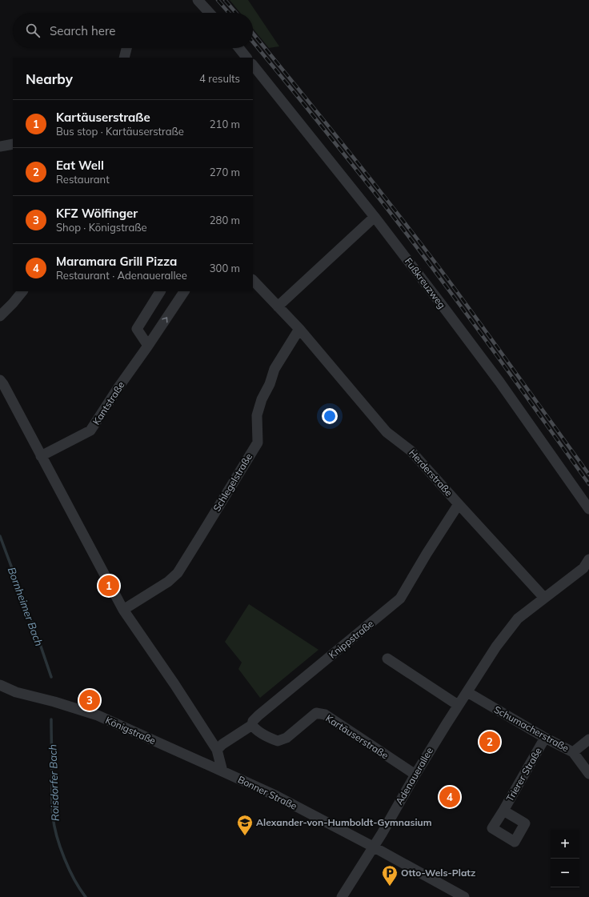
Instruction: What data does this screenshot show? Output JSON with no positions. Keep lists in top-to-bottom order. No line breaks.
{"streets":{"street":["Fußkreuzweg","Kantstraße","Herderstraße","Schlegelstraße","Knippstraße","Schumacherstraße","Königstraße","Kartäuserstraße","Trierer Straße","Adenauerallee","Bonner Straße"]},"crossings":[["Herderstraße","Schlegelstraße"],["Herderstraße","Knippstraße"],["Herderstraße","Adenauerallee"],["Knippstraße","Kartäuserstraße"],["Schumacherstraße","Trierer Straße"],["Schumacherstraße","Adenauerallee"],["Königstraße","Bonner Straße"],["Kartäuserstraße","Adenauerallee"],["Adenauerallee","Bonner Straße"]],"water":["Bornheimer Bach","Roisdorfer Bach"],"places":{"school or university":["Alexander-von-Humboldt-Gymnasium"],"parking":["Otto-Wels-Platz"]},"page":{"search":"Search here","heading":["Nearby","4 results"],"list":[{"mark":"1","name":"Kartäuserstraße","note":"Bus stop · Kartäuserstraße","value":"210 m"},{"mark":"2","name":"Eat Well","note":"Restaurant","value":"270 m"},{"mark":"3","name":"KFZ Wölfinger","note":"Shop · Königstraße","value":"280 m"},{"mark":"4","name":"Maramara Grill Pizza","note":"Restaurant · Adenauerallee","value":"300 m"}],"pins":["1","3","2","4"],"map_buttons":["+","−"]}}
